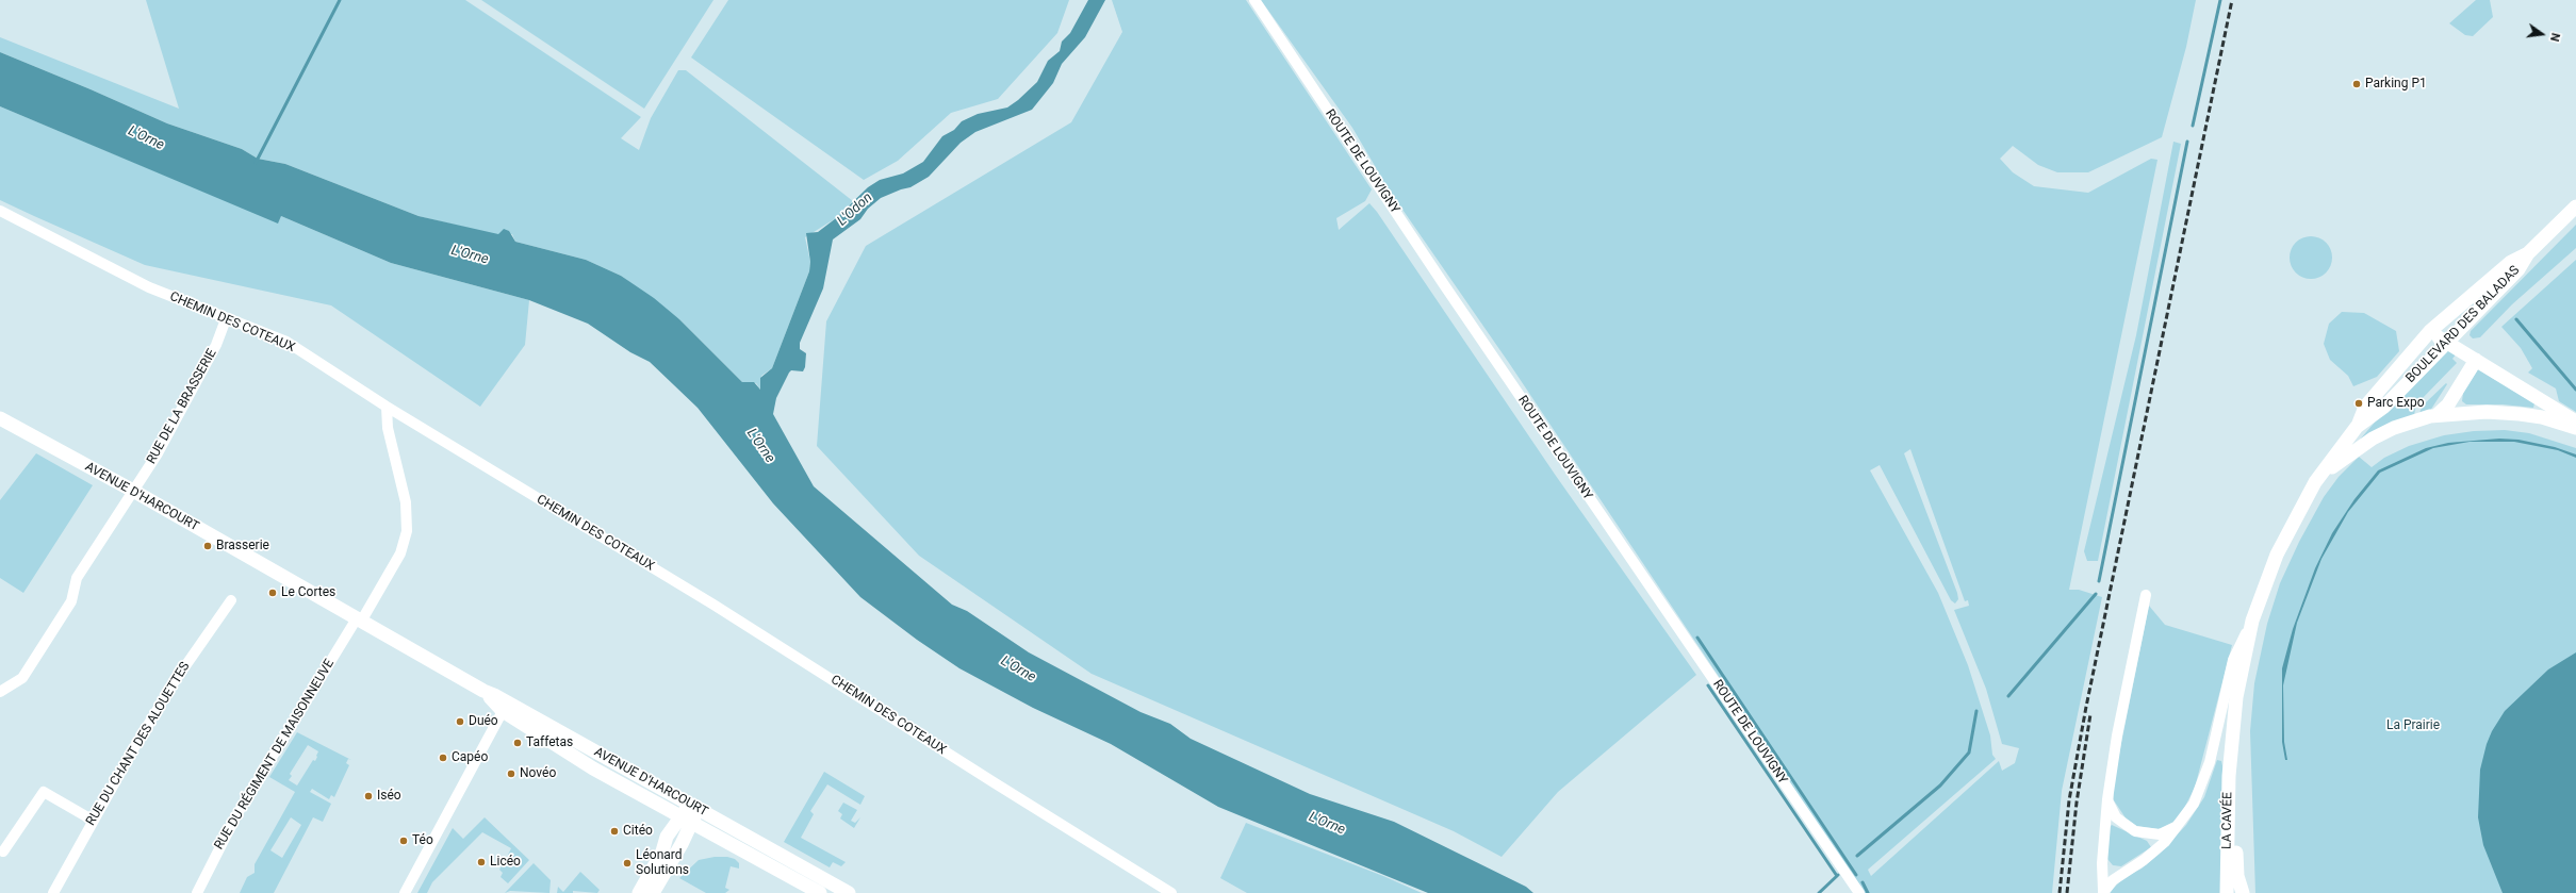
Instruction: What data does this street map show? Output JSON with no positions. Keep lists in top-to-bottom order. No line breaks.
{"streets":{"main road":["BOULEVARD DES BALADAS","AVENUE D'HARCOURT","LA CAVÉE"],"street":["ROUTE DE LOUVIGNY","CHEMIN DES COTEAUX","RUE DE LA BRASSERIE","RUE DU CHANT DES ALOUETTES","RUE DU RÉGIMENT DE MAISONNEUVE"]},"crossings":[["CHEMIN DES COTEAUX","RUE DE LA BRASSERIE"],["CHEMIN DES COTEAUX","RUE DU RÉGIMENT DE MAISONNEUVE"],["BOULEVARD DES BALADAS","LA CAVÉE"],["RUE DE LA BRASSERIE","AVENUE D'HARCOURT"],["AVENUE D'HARCOURT","RUE DU RÉGIMENT DE MAISONNEUVE"]],"water":["L'Orne","L'Odon"],"parks":["La Prairie"],"places":["Parking P1","Parc Expo","Brasserie","Le Cortes","Duéo","Taffetas","Capéo","Novéo","Iséo","Citéo","Téo","Licéo","Léonard Solutions"],"north":"right"}
